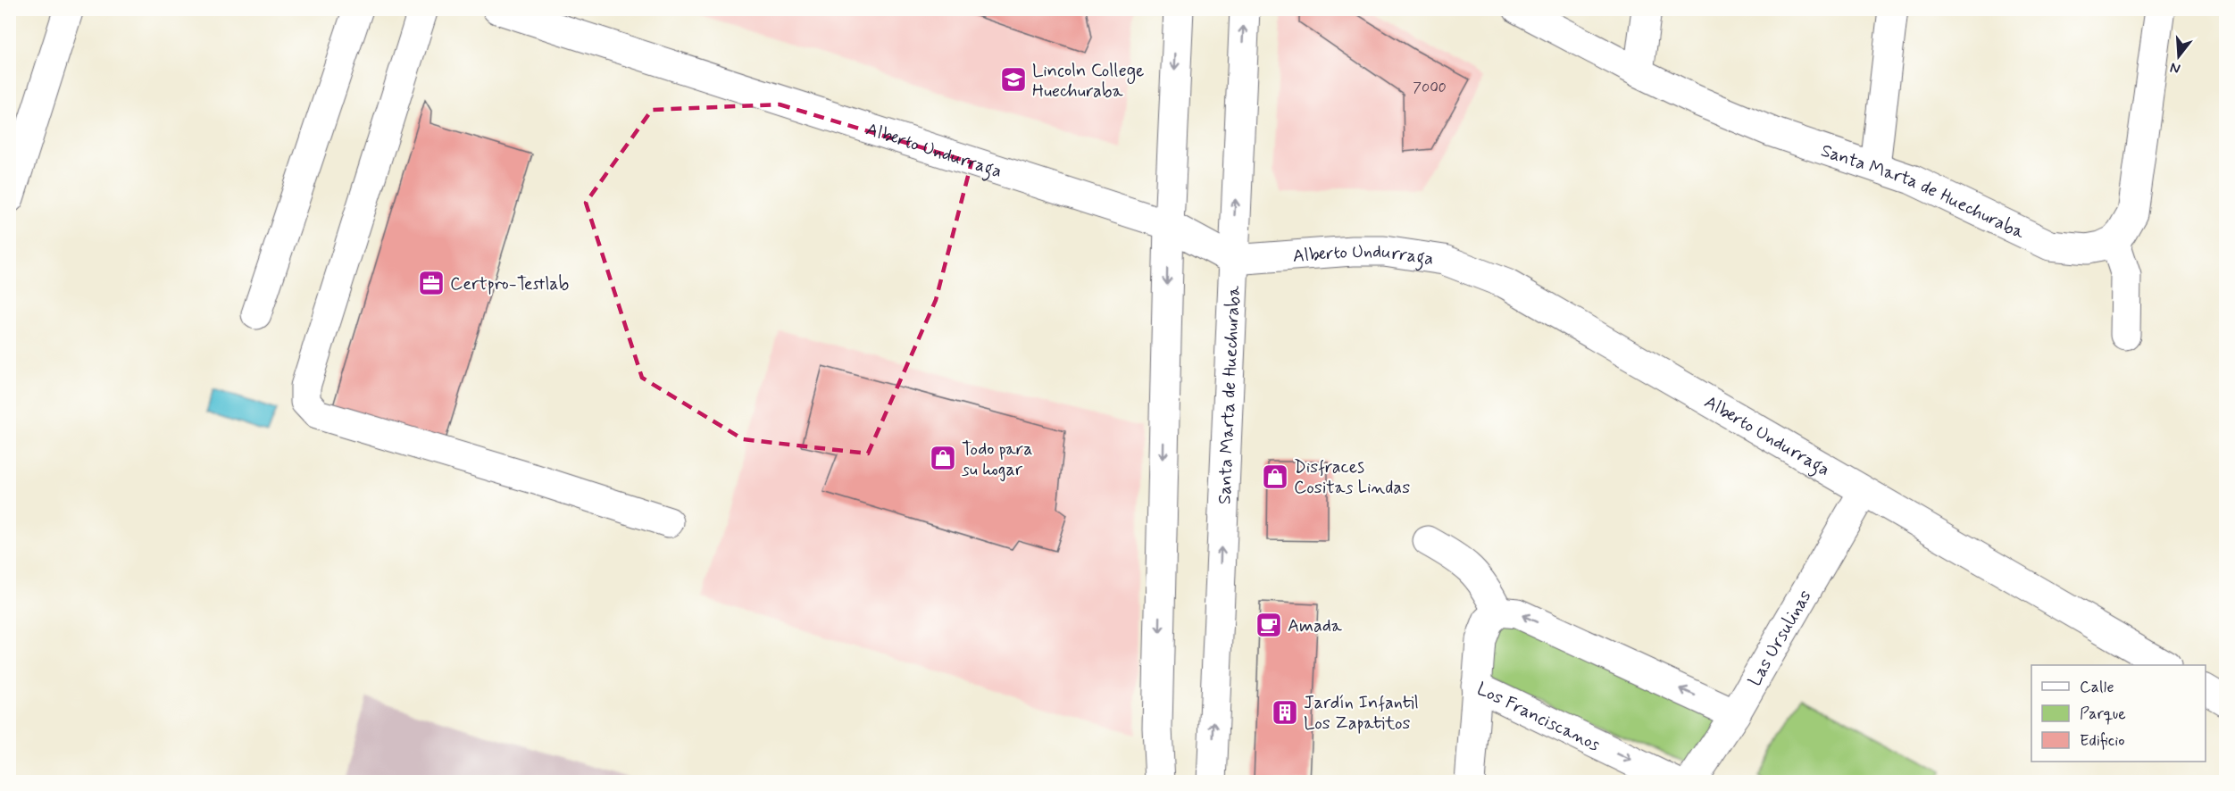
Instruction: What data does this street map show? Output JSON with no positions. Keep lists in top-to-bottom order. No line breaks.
{"streets":{"street":["Alberto Undurraga","Santa Marta de Huechuraba","Las Ursulinas","Los Franciscanos"]},"crossings":[["Alberto Undurraga","Santa Marta de Huechuraba"],["Alberto Undurraga","Las Ursulinas"]],"places":{"school or university":["Lincoln College Huechuraba"],"office":["Certpro-Testlab"],"shop":["Todo para su hogar","Disfraces Cositas Lindas"],"cafe":["Amada"],"building":["Jardín Infantil Los Zapatitos"]},"house_numbers":["7000"],"legend":["Calle","Parque","Edificio"],"north":"bottom"}
